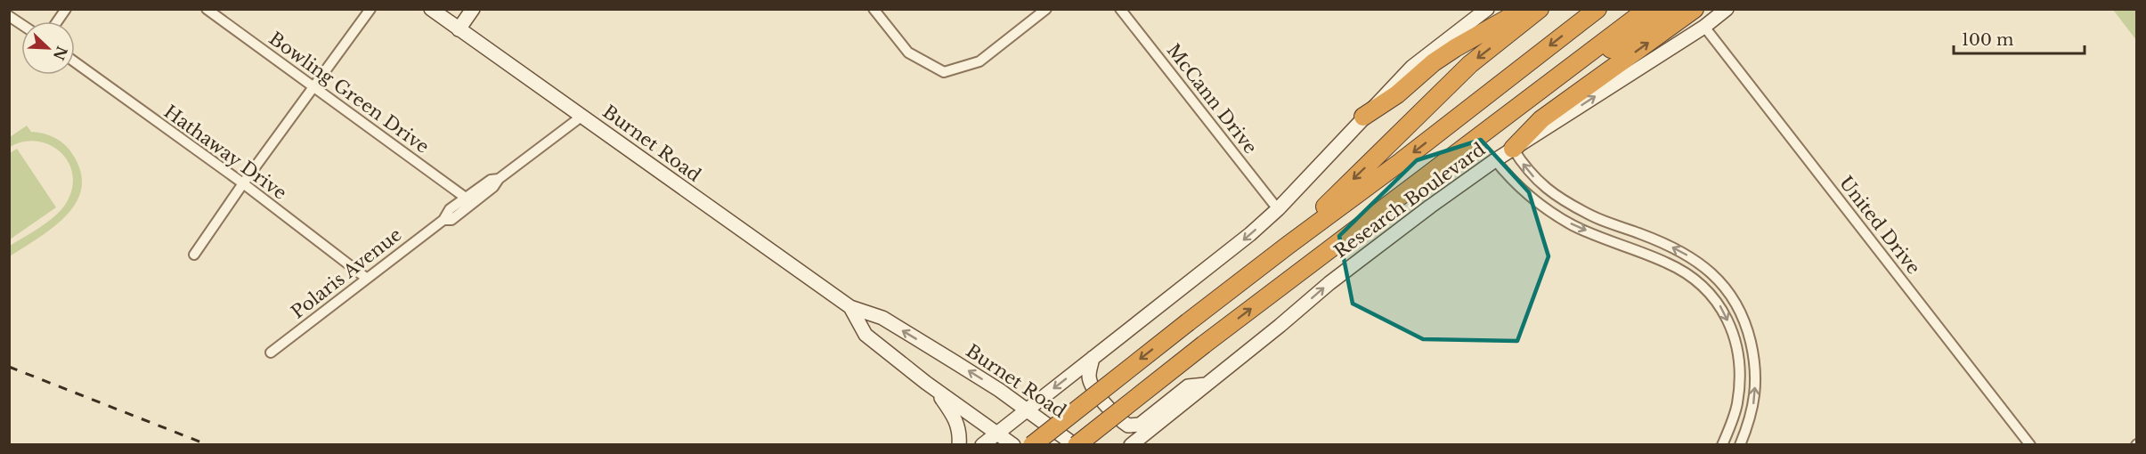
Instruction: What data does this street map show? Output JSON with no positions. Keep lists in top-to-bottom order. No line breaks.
{"streets":{"main road":["Burnet Road","Research Boulevard"],"street":["Bowling Green Drive","McCann Drive","Hathaway Drive","United Drive","Polaris Avenue"]},"crossings":[["Bowling Green Drive","Polaris Avenue"],["Burnet Road","Polaris Avenue"],["Hathaway Drive","Polaris Avenue"],["Research Boulevard","United Drive"]],"scale_bar":"100 m","north":"bottom right"}
